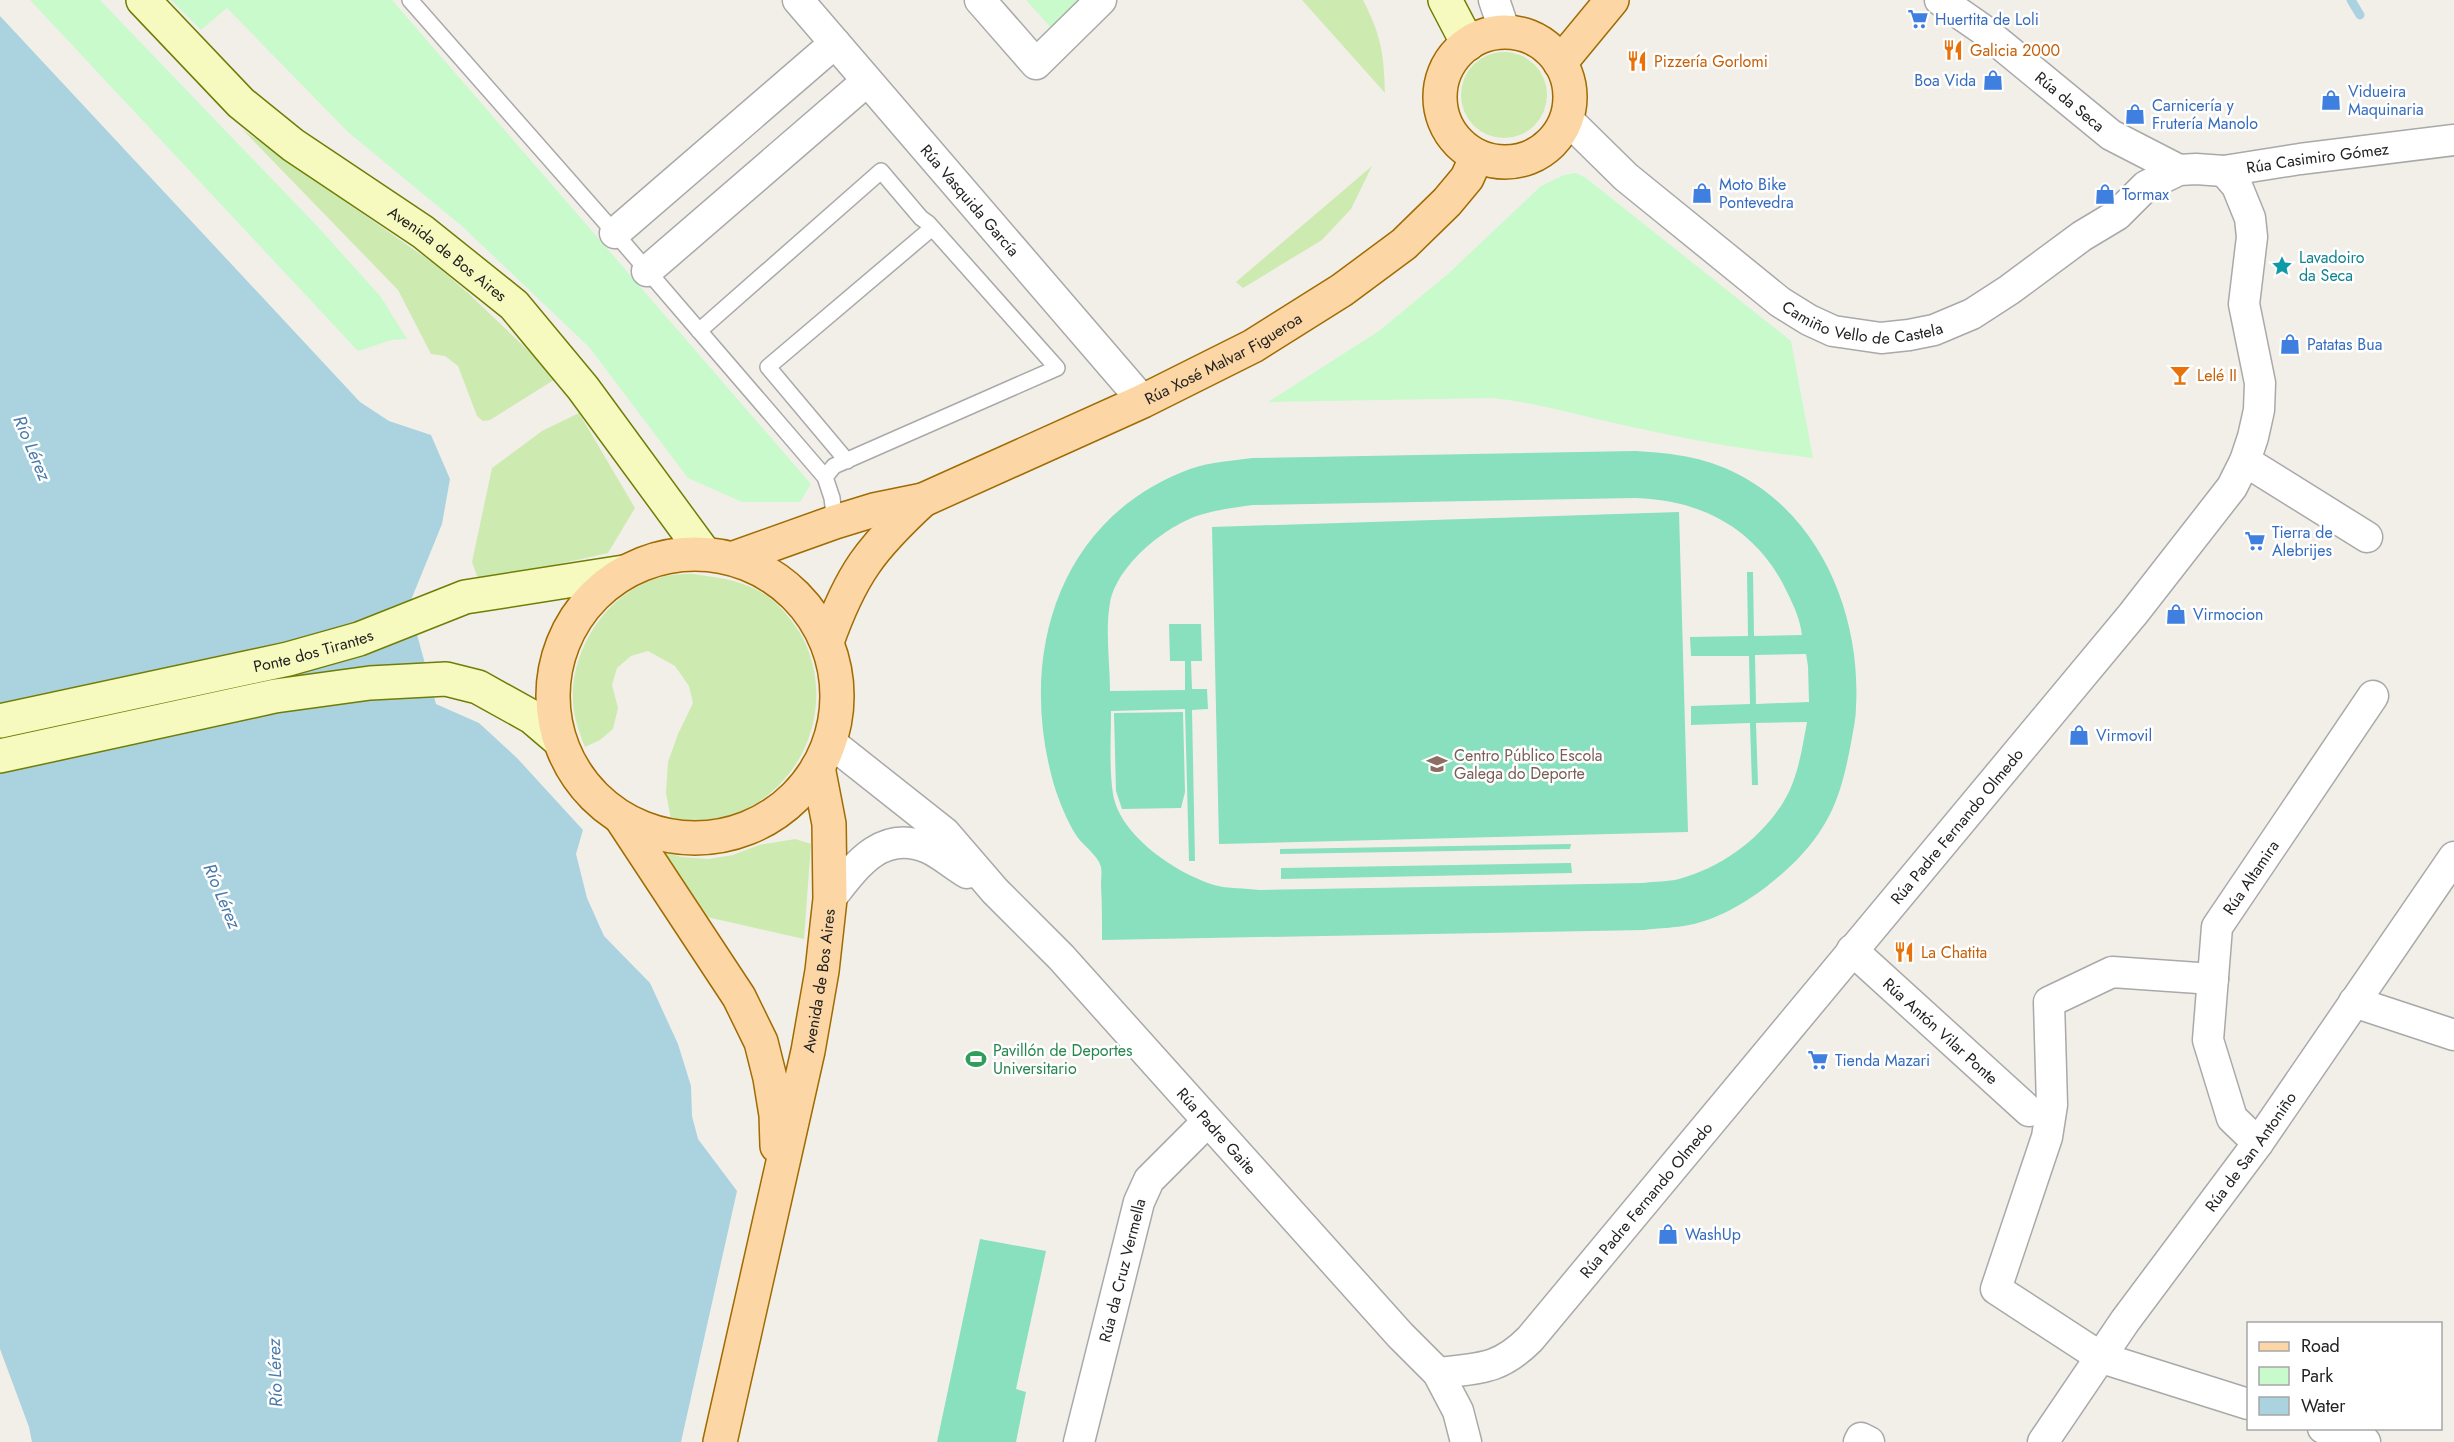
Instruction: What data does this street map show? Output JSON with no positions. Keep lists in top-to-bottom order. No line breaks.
{"streets":{"main road":["Avenida de Bos Aires","Rúa Xosé Malvar Figueroa","Ponte dos Tirantes"],"street":["Rúa da Seca","Rúa Casimiro Gómez","Rúa Vasquida García","Camiño Vello de Castela","Rúa Padre Fernando Olmedo","Rúa Altamira","Rúa Antón Vilar Ponte","Rúa Padre Gaite","Rúa de San Antoniño","Rúa da Cruz Vermella"]},"crossings":[["Rúa da Seca","Rúa Casimiro Gómez"],["Rúa da Seca","Camiño Vello de Castela"],["Rúa Casimiro Gómez","Camiño Vello de Castela"],["Rúa Casimiro Gómez","Rúa Padre Fernando Olmedo"],["Rúa Vasquida García","Rúa Xosé Malvar Figueroa"],["Avenida de Bos Aires","Rúa Xosé Malvar Figueroa"],["Avenida de Bos Aires","Rúa Padre Gaite"],["Camiño Vello de Castela","Rúa Xosé Malvar Figueroa"],["Rúa Padre Fernando Olmedo","Rúa Antón Vilar Ponte"],["Rúa Padre Fernando Olmedo","Rúa Padre Gaite"],["Rúa Altamira","Rúa de San Antoniño"],["Rúa Padre Gaite","Rúa da Cruz Vermella"]],"water":["Río Lérez"],"places":{"supermarket":["Huertita de Loli","Tierra de Alebrijes","Tienda Mazari"],"restaurant":["Galicia 2000","Pizzería Gorlomi","La Chatita"],"shop":["Boa Vida","Vidueira Maquinaria","Carnicería y Frutería Manolo","Moto Bike Pontevedra","Tormax","Patatas Bua","Virmocion","Virmovil","WashUp"],"place":["Lavadoiro da Seca"],"bar":["Lelé II"],"school or university":["Centro Público Escola Galega do Deporte"],"sports":["Pavillón de Deportes Universitario"]},"legend":["Road","Park","Water"]}
